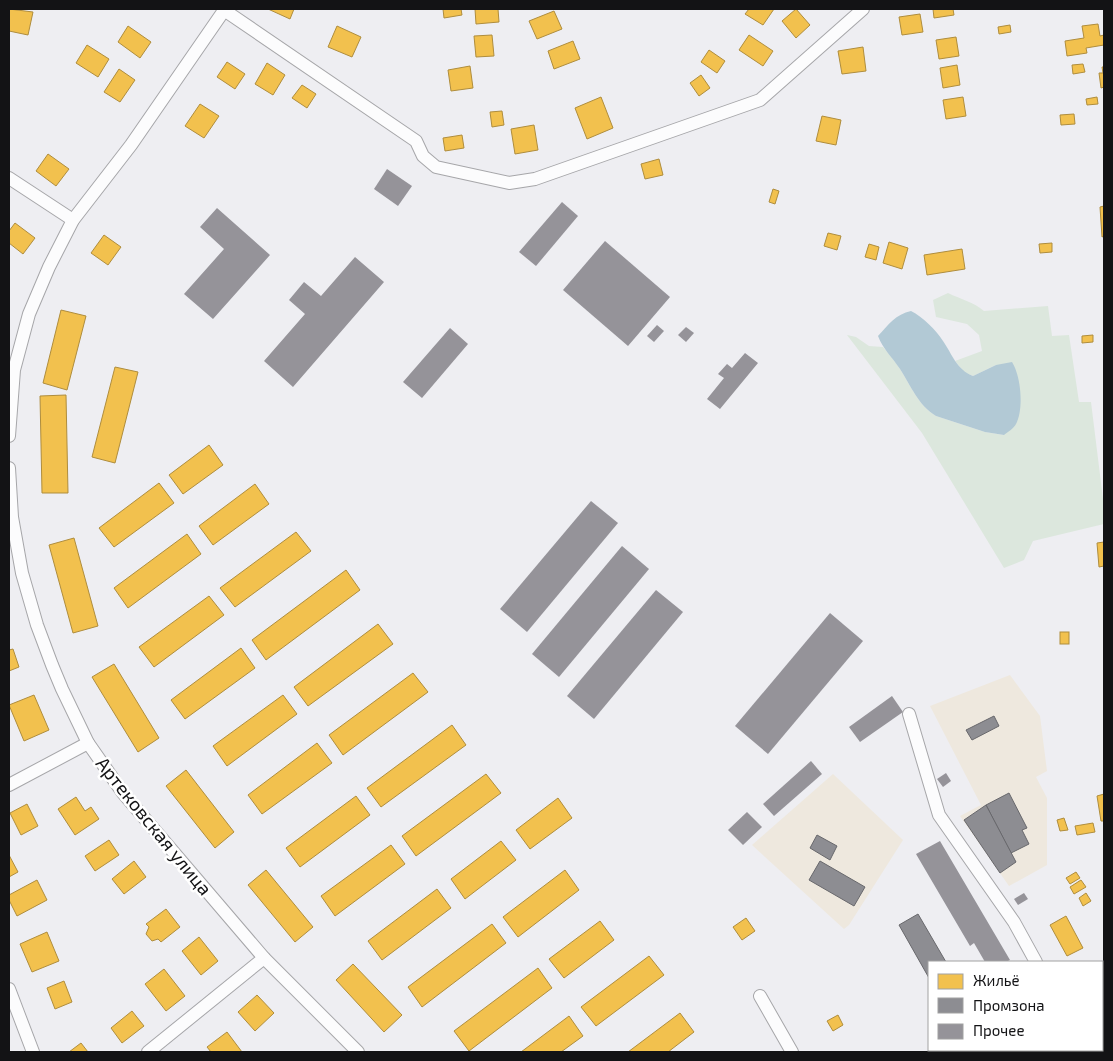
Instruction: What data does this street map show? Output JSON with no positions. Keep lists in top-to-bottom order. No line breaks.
{"streets":{"street":["Артековская улица"]},"legend":["Жильё","Промзона","Прочее"]}
